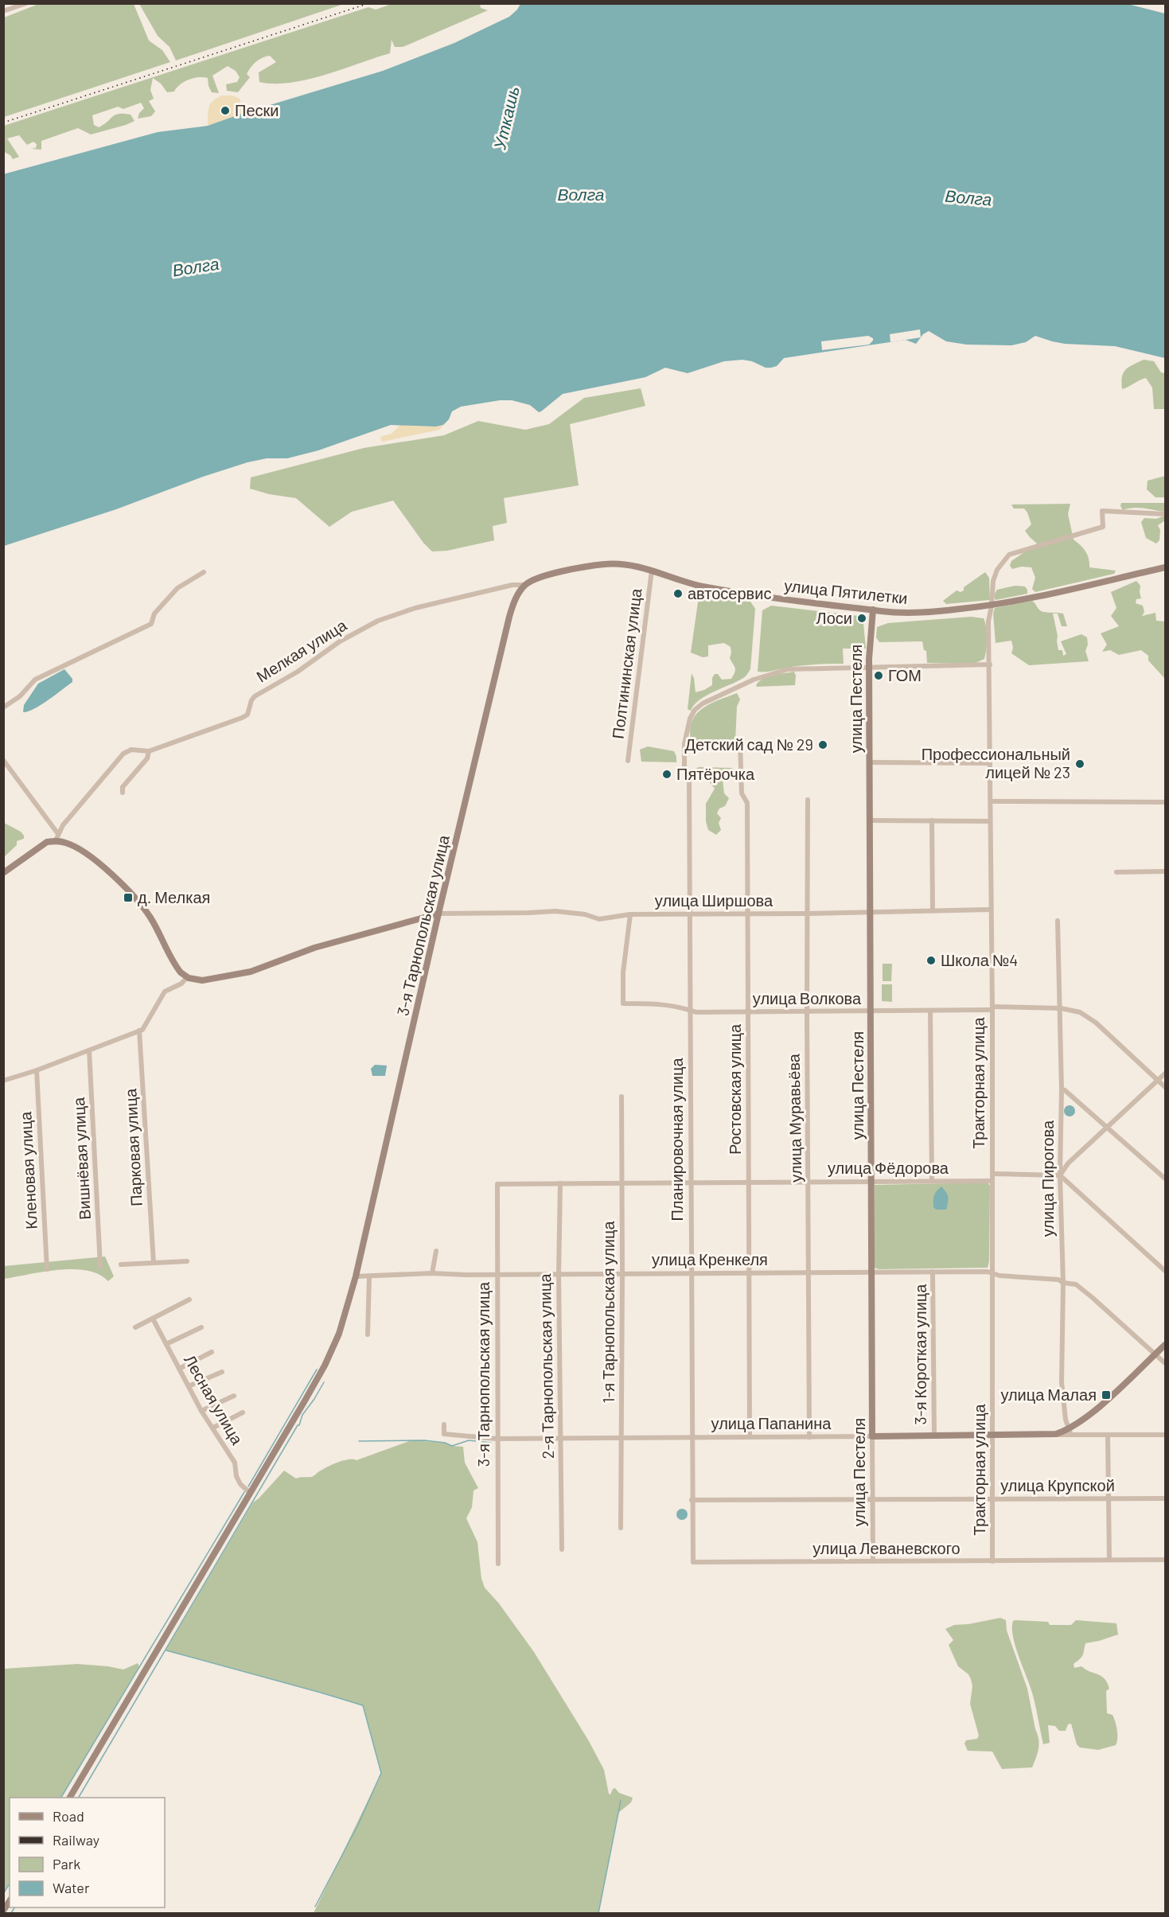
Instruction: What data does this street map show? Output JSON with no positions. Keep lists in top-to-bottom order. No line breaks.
{"streets":{"street":["улица Пятилетки","Мелкая улица","Полтининская улица","улица Пестеля","улица Ширшова","3-я Тарнопольская улица","улица Волкова","Тракторная улица","Ростовская улица","улица Муравьёва","Планировочная улица","Парковая улица","Вишнёвая улица","улица Фёдорова","Кленовая улица","улица Пирогова","улица Кренкеля","1-я Тарнопольская улица","3-я Короткая улица","2-я Тарнопольская улица","Лесная улица","улица Папанина","улица Крупской","улица Леваневского"]},"crossings":[["улица Пятилетки","Мелкая улица"],["улица Пятилетки","Полтининская улица"],["улица Пятилетки","улица Пестеля"],["улица Пятилетки","3-я Тарнопольская улица"],["улица Пятилетки","Тракторная улица"],["Мелкая улица","3-я Тарнопольская улица"],["улица Пестеля","улица Ширшова"],["улица Пестеля","улица Волкова"],["улица Пестеля","Планировочная улица"],["улица Пестеля","улица Фёдорова"],["улица Пестеля","улица Кренкеля"],["улица Пестеля","улица Папанина"],["улица Пестеля","улица Крупской"],["улица Пестеля","улица Леваневского"],["улица Ширшова","3-я Тарнопольская улица"],["улица Ширшова","улица Волкова"],["улица Ширшова","Тракторная улица"],["улица Ширшова","Ростовская улица"],["улица Ширшова","улица Муравьёва"],["улица Ширшова","Планировочная улица"],["3-я Тарнопольская улица","улица Фёдорова"],["3-я Тарнопольская улица","улица Кренкеля"],["3-я Тарнопольская улица","Лесная улица"],["3-я Тарнопольская улица","улица Папанина"],["улица Волкова","Тракторная улица"],["улица Волкова","Ростовская улица"],["улица Волкова","улица Муравьёва"],["улица Волкова","Планировочная улица"],["улица Волкова","улица Пирогова"],["Тракторная улица","улица Фёдорова"],["Тракторная улица","улица Кренкеля"],["Тракторная улица","улица Папанина"],["Тракторная улица","улица Крупской"],["Тракторная улица","улица Леваневского"],["Ростовская улица","улица Фёдорова"],["Ростовская улица","улица Кренкеля"],["Ростовская улица","улица Папанина"],["улица Муравьёва","улица Фёдорова"],["улица Муравьёва","улица Кренкеля"],["улица Муравьёва","улица Папанина"],["Планировочная улица","улица Фёдорова"],["Планировочная улица","улица Кренкеля"],["Планировочная улица","улица Папанина"],["Планировочная улица","улица Крупской"],["Планировочная улица","улица Леваневского"],["улица Фёдорова","1-я Тарнопольская улица"],["улица Фёдорова","2-я Тарнопольская улица"],["улица Пирогова","улица Кренкеля"],["улица Пирогова","улица Папанина"],["улица Кренкеля","1-я Тарнопольская улица"],["улица Кренкеля","3-я Короткая улица"],["улица Кренкеля","2-я Тарнопольская улица"],["улица Кренкеля","улица Папанина"],["1-я Тарнопольская улица","улица Папанина"],["3-я Короткая улица","улица Папанина"],["2-я Тарнопольская улица","улица Папанина"]],"water":["Уткашь","Волга"],"places":{"other":["Пески","автосервис","Лоси","ГОМ","Детский сад № 29","Профессиональный лицей № 23","Пятёрочка","Школа №4"],"transit":["д. Мелкая","улица Малая"]},"legend":["Road","Railway","Park","Water"]}
